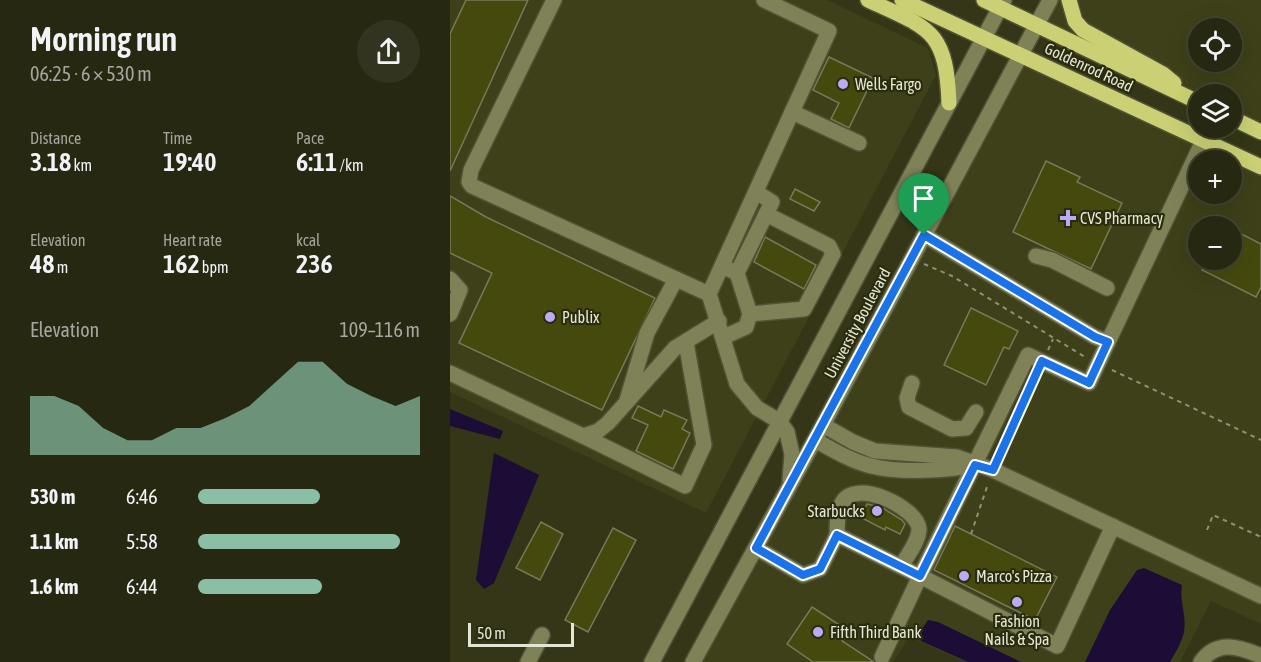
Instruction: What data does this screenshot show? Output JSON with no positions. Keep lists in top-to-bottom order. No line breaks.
{"streets":{"main road":["Goldenrod Road"],"street":["University Boulevard"]},"crossings":[["Goldenrod Road","University Boulevard"]],"places":{"other":["Wells Fargo","Publix","Starbucks","Marco's Pizza","Fashion Nails & Spa","Fifth Third Bank"],"health":["CVS Pharmacy"]},"scale_bar":"50 m","page":{"heading":["Morning run","06:25 · 6 × 530 m"],"map_buttons":["+","−"],"stats":[["Distance","3.18 km"],["Time","19:40"],["Pace","6:11 /km"],["Elevation","48 m"],["Heart rate","162 bpm"],["kcal","236"]],"chart":["Elevation","109–116 m"],"list":[{"name":"530 m","note":"6:46"},{"name":"1.1 km","note":"5:58"},{"name":"1.6 km","note":"6:44"}],"scale":"50 m"}}
